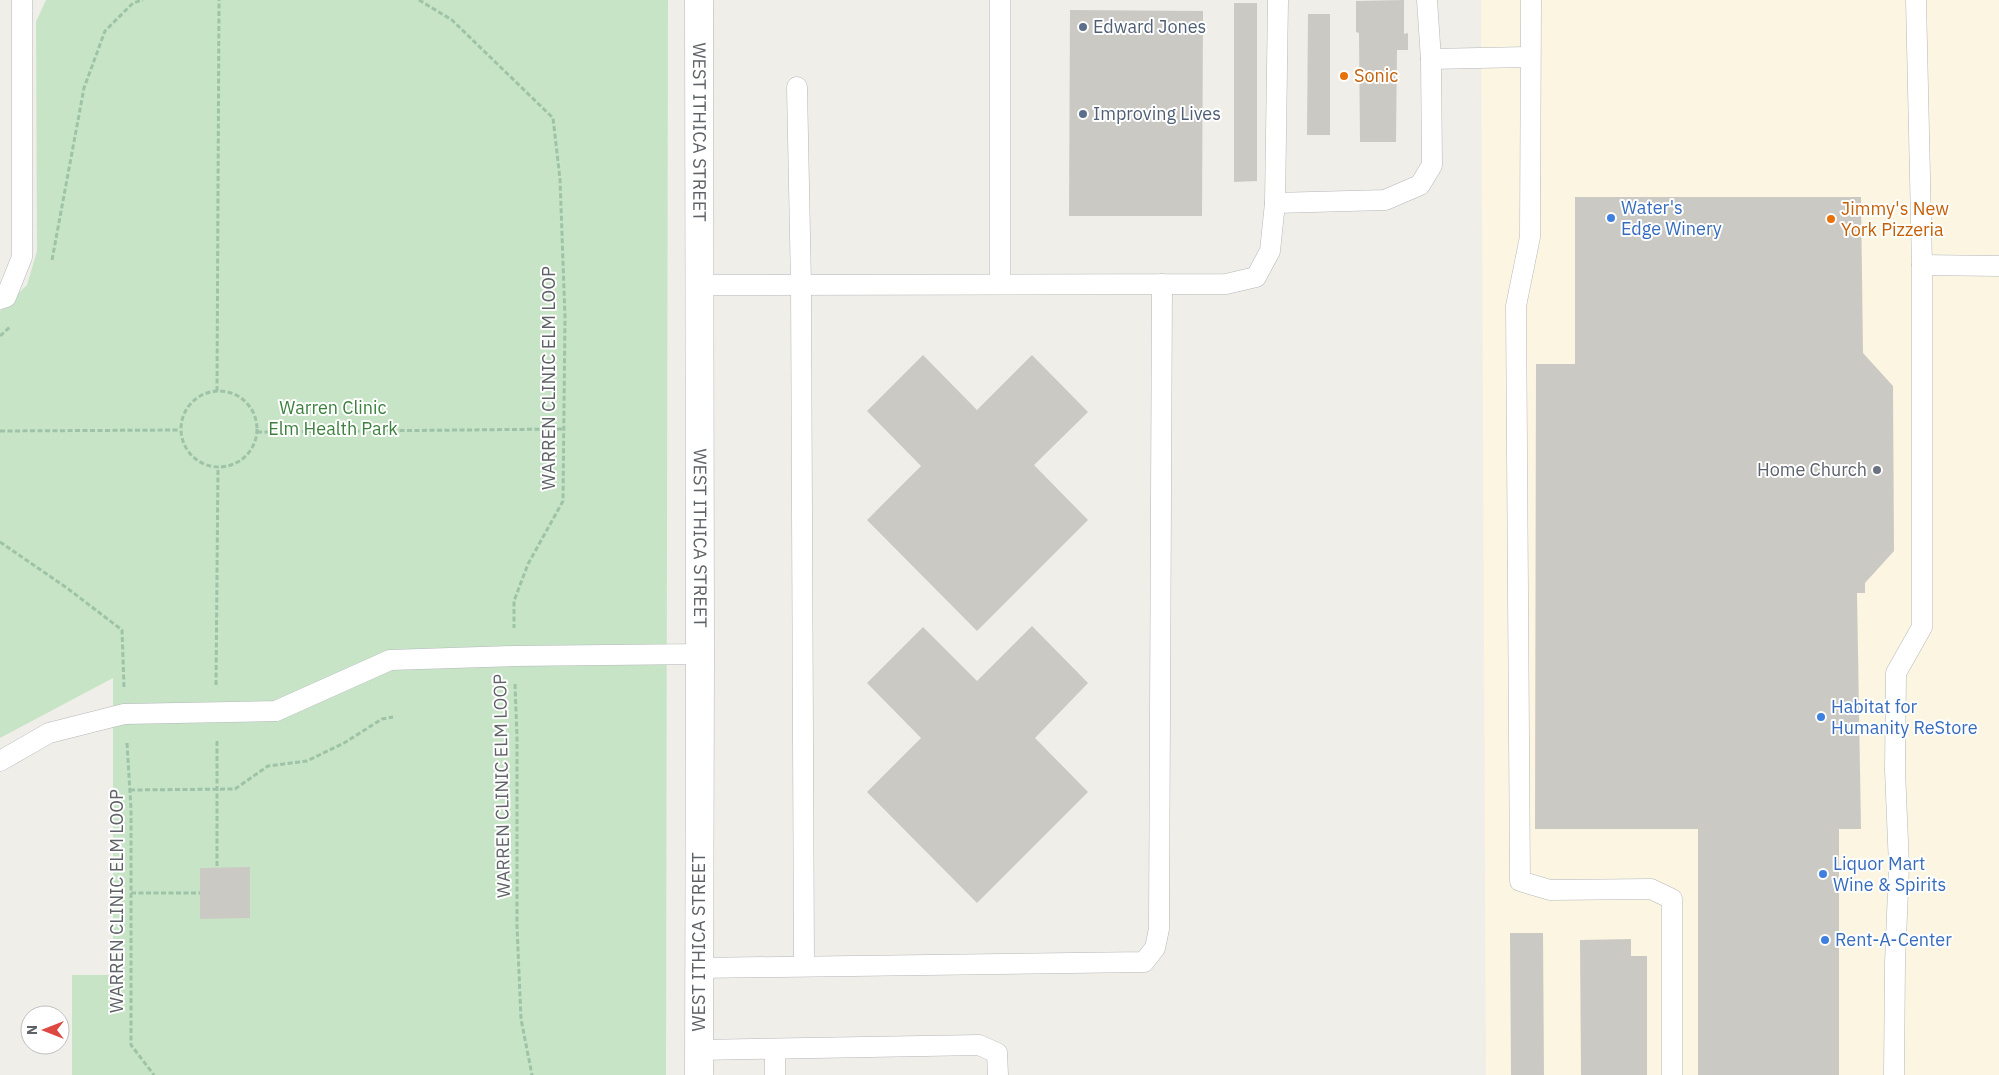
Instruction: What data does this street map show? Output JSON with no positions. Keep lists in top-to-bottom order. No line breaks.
{"streets":{"street":["WEST ITHICA STREET"],"path":["WARREN CLINIC ELM LOOP"]},"parks":["Warren Clinic Elm Health Park"],"places":["Edward Jones","Sonic","Improving Lives","Water's Edge Winery","Jimmy's New York Pizzeria","Home Church","Habitat for Humanity ReStore","Liquor Mart Wine & Spirits","Rent-A-Center"],"north":"left"}
